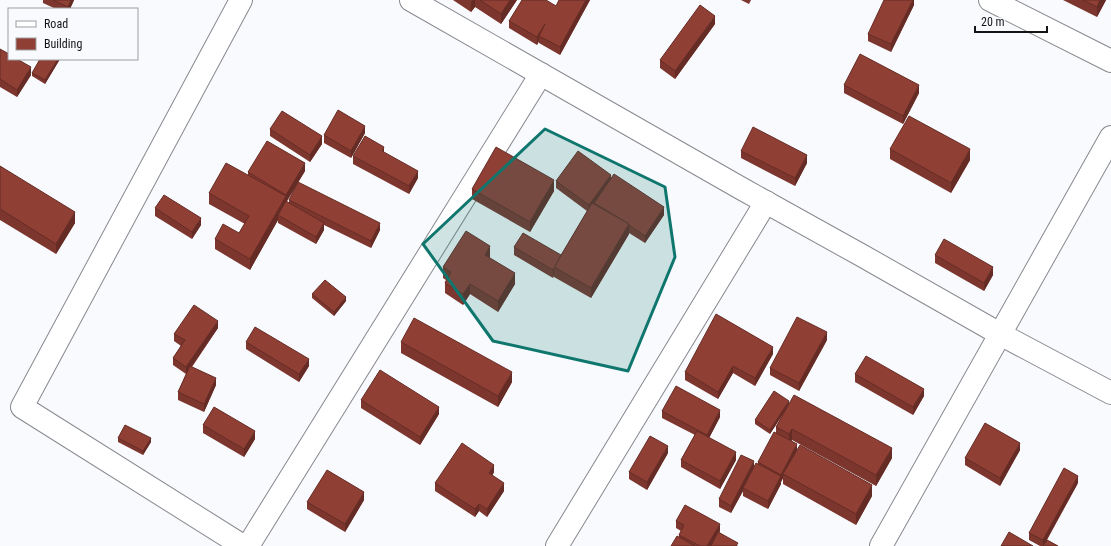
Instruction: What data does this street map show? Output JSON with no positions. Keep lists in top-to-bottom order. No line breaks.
{"legend":["Road","Building"],"scale_bar":"20 m"}
